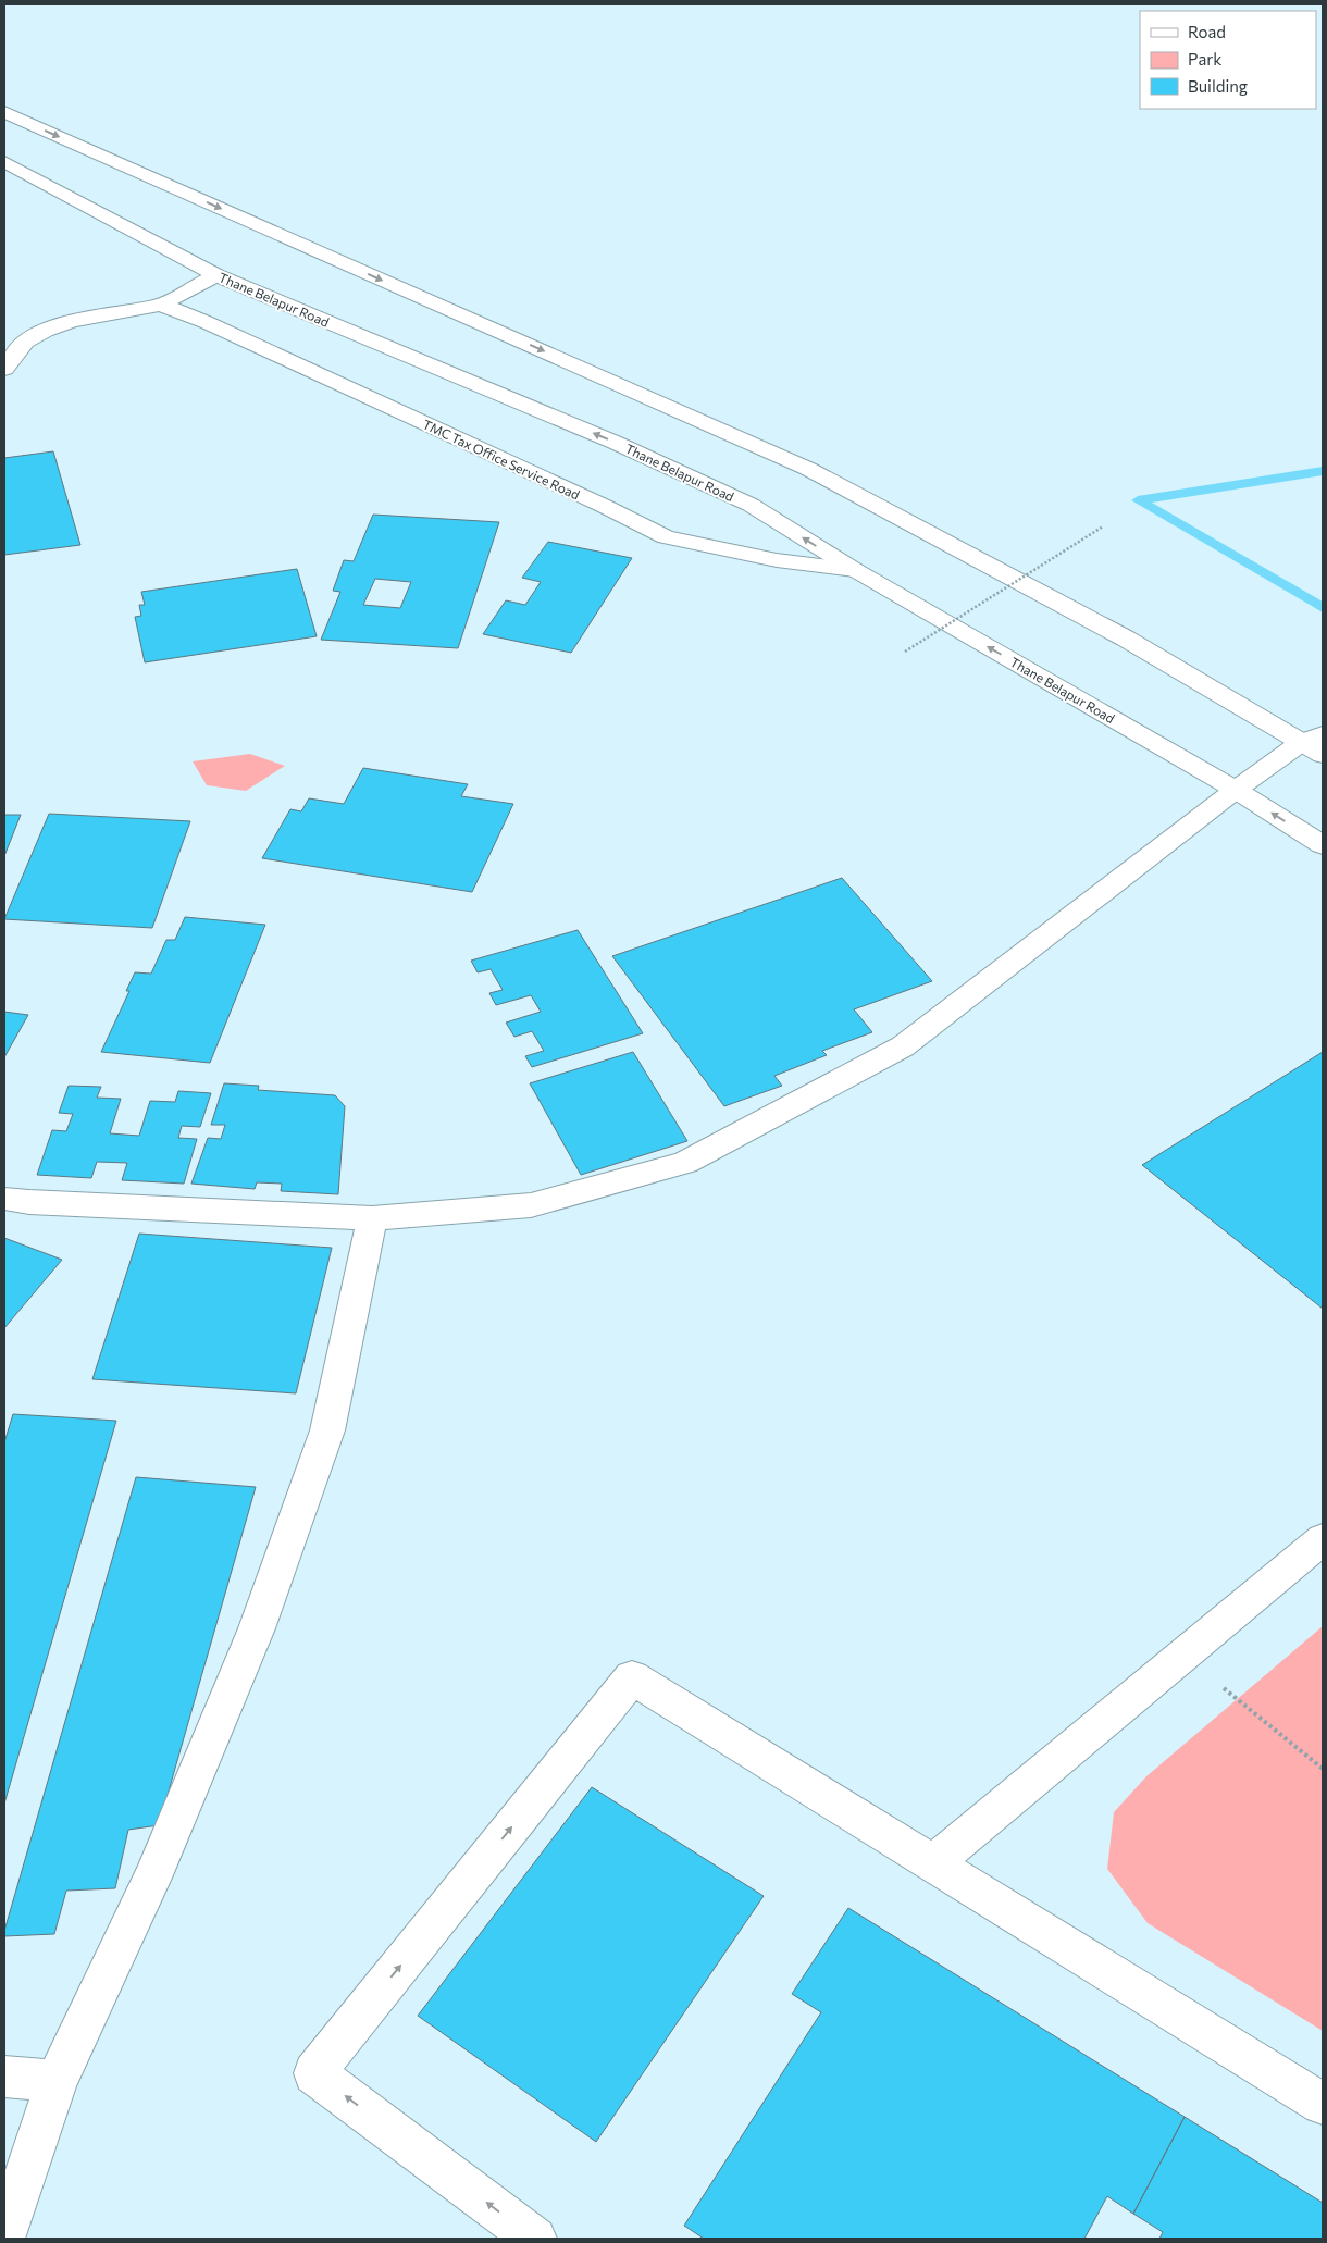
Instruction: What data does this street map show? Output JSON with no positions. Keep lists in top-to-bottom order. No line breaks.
{"streets":{"street":["Thane Belapur Road","TMC Tax Office Service Road"]},"crossings":[["Thane Belapur Road","TMC Tax Office Service Road"]],"legend":["Road","Park","Building"]}
